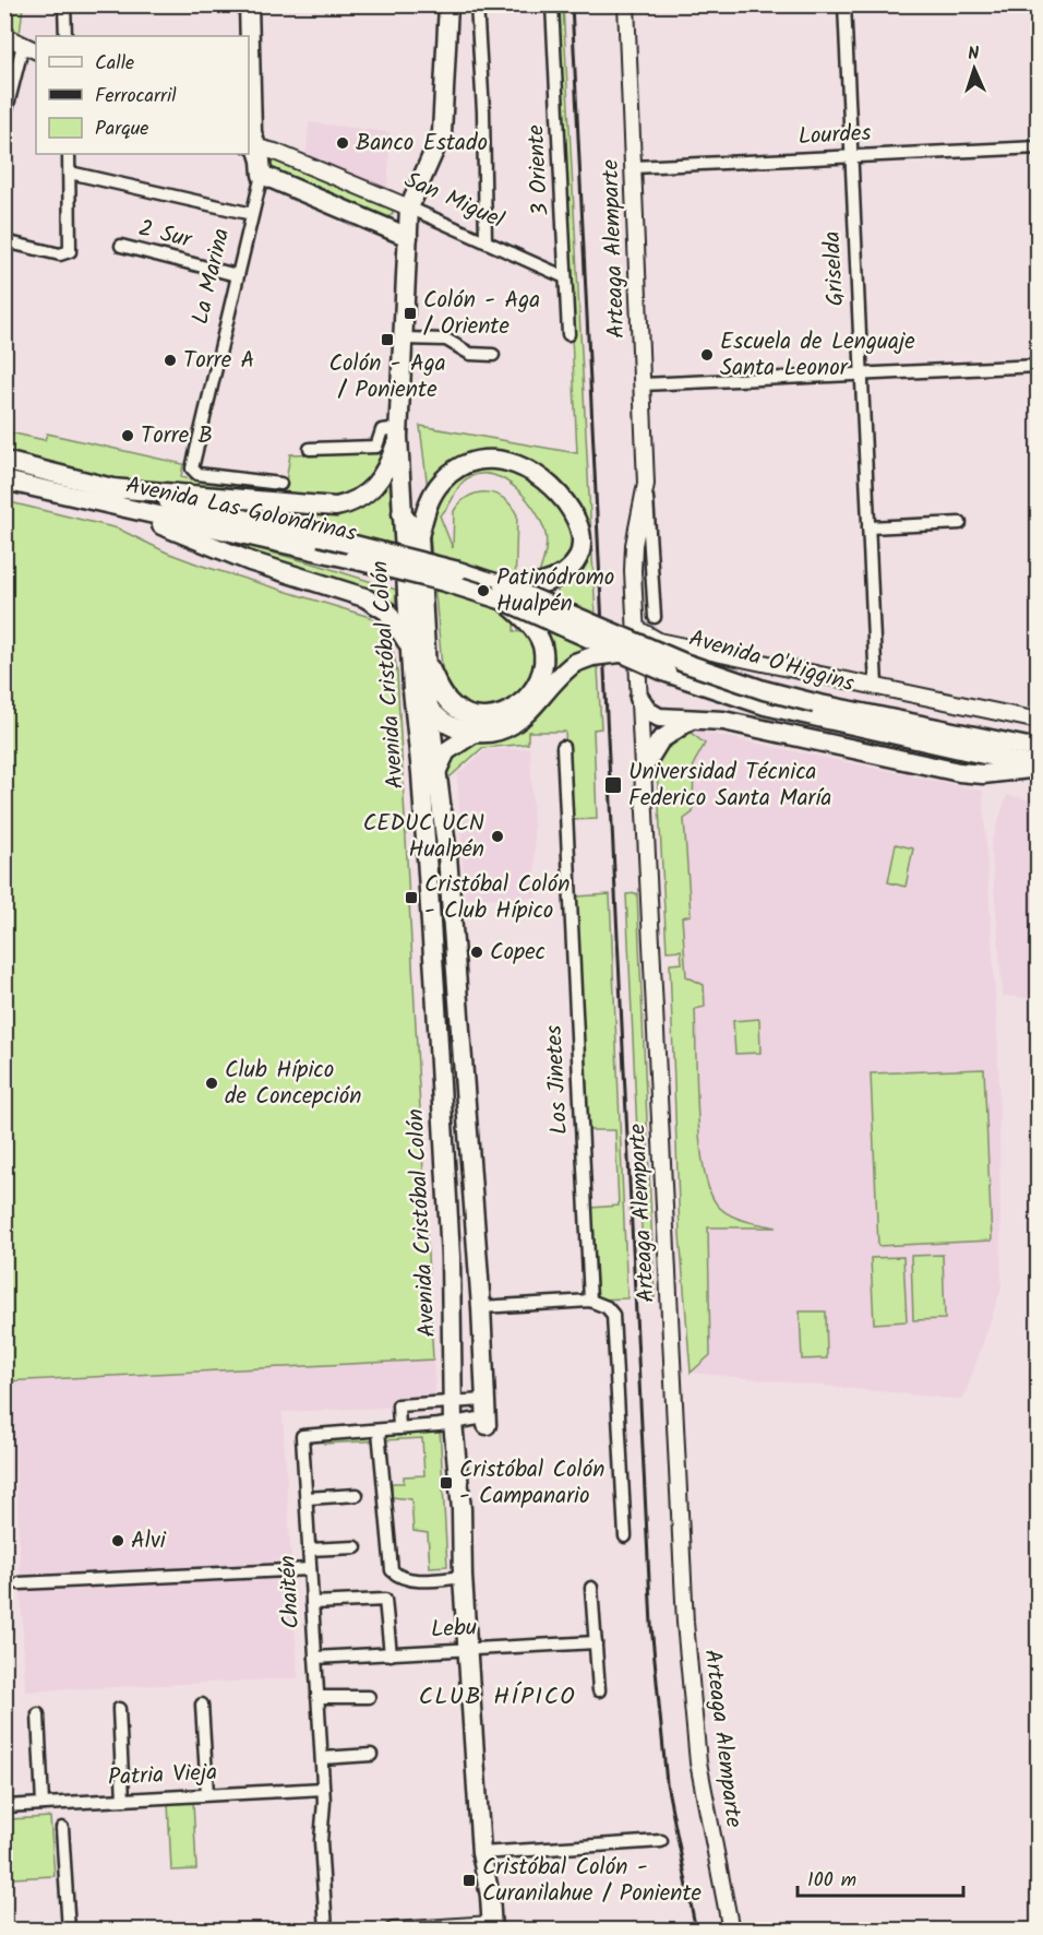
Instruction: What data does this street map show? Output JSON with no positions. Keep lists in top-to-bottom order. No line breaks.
{"streets":{"main road":["San Miguel","Arteaga Alemparte","La Marina","Avenida Las Golondrinas","Avenida O'Higgins","Avenida Cristóbal Colón"],"street":["Lourdes","3 Oriente","2 Sur","Griselda","Los Jinetes","Chaitén","Lebu","Patria Vieja"]},"crossings":[["Lourdes","Arteaga Alemparte"],["Lourdes","Griselda"],["3 Oriente","San Miguel"],["San Miguel","La Marina"],["San Miguel","Avenida Cristóbal Colón"],["2 Sur","La Marina"],["Arteaga Alemparte","Avenida O'Higgins"],["Griselda","Avenida O'Higgins"],["Avenida Las Golondrinas","Avenida O'Higgins"],["Avenida Cristóbal Colón","Chaitén"],["Avenida Cristóbal Colón","Lebu"],["Chaitén","Lebu"],["Chaitén","Patria Vieja"]],"districts":["CLUB HÍPICO"],"places":{"other":["Banco Estado","Escuela de Lenguaje Santa Leonor","Torre A","Torre B","Patinódromo Hualpén","CEDUC UCN Hualpén","Copec","Club Hípico de Concepción","Alvi"],"transit":["Colón - Aga / Oriente","Colón - Aga / Poniente","Universidad Técnica Federico Santa María","Cristóbal Colón - Club Hípico","Cristóbal Colón - Campanario","Cristóbal Colón - Curanilahue / Poniente"]},"legend":["Calle","Ferrocarril","Parque"],"scale_bar":"100 m","north":"top"}
